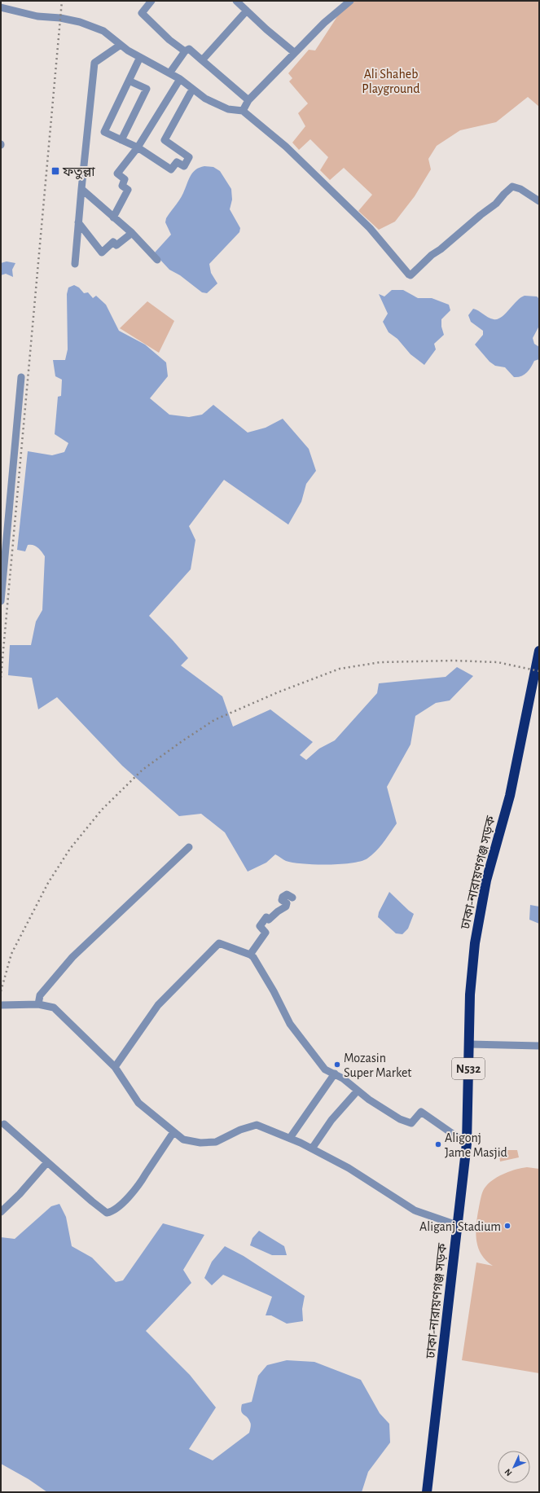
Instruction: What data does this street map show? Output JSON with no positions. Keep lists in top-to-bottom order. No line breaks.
{"streets":{"highway":["ঢাকা-নারায়ণগঞ্জ সড়ক","N532"]},"parks":["Ali Shaheb Playground"],"places":{"transit":["ফতুল্লা"],"other":["Mozasin Super Market","Aligonj Jame Masjid","Aliganj Stadium"]},"north":"bottom left"}
